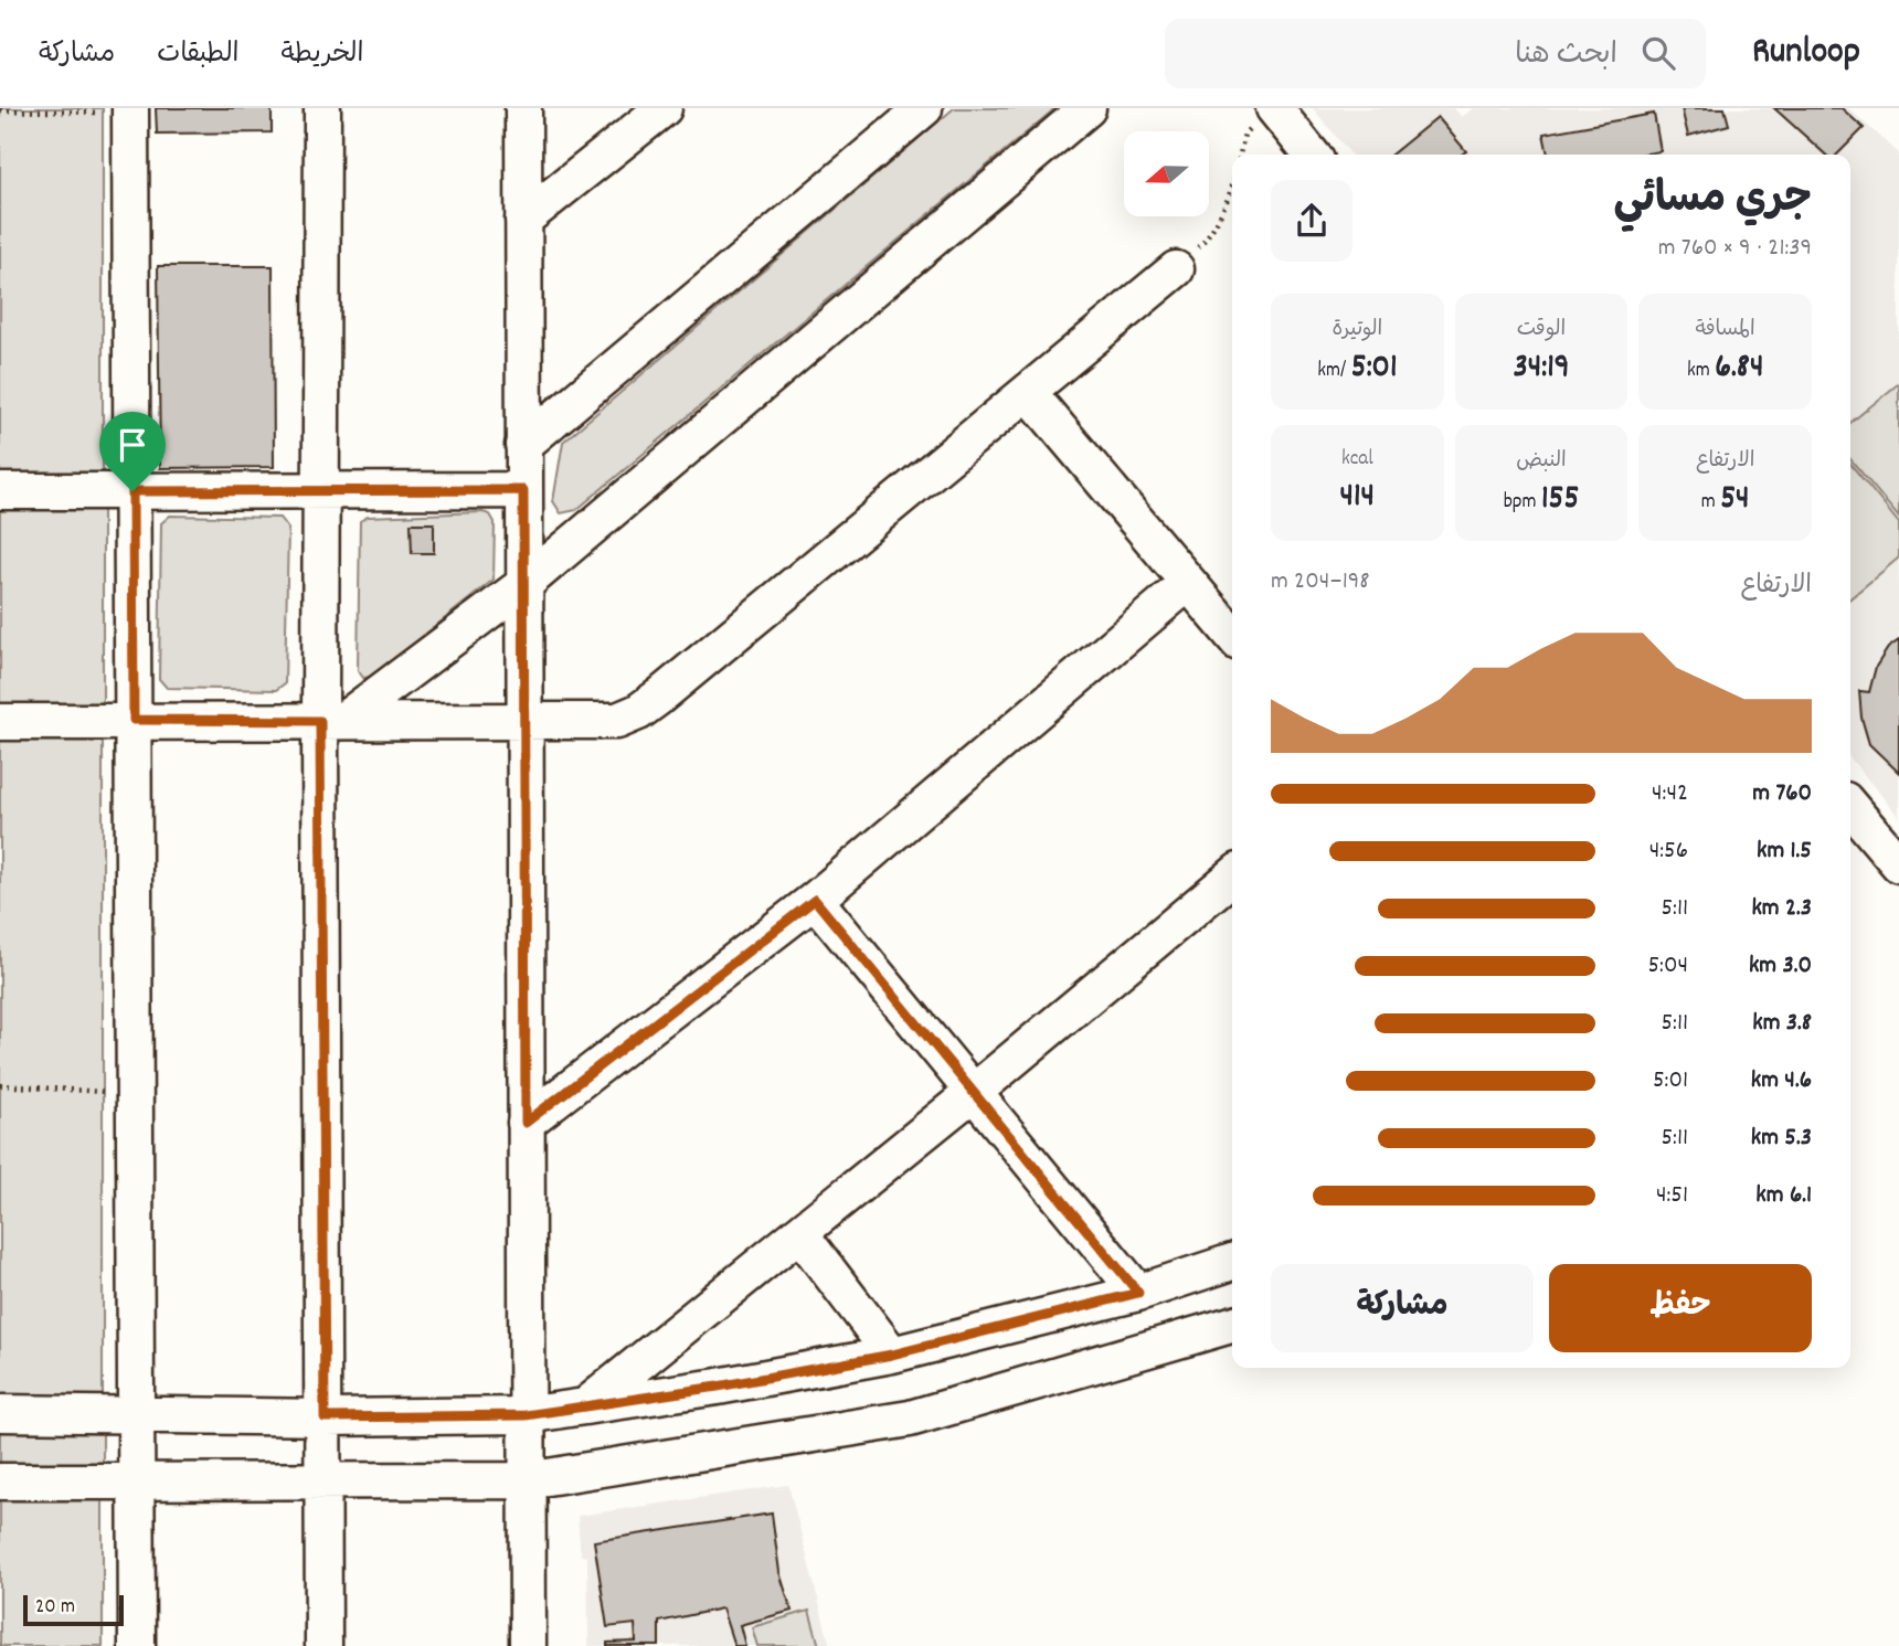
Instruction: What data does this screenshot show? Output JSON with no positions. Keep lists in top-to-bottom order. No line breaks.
{"scale_bar":"20 m","north":"left","page":{"header":"Runloop","search":"ابحث هنا","nav":["الخريطة","الطبقات","مشاركة"],"heading":["جري مسائي","21:39 · 9 × 760 m"],"stats":[["المسافة","6.84 km"],["الوقت","34:19"],["الوتيرة","5:01 /km"],["الارتفاع","54 m"],["النبض","155 bpm"],["kcal","414"]],"chart":["الارتفاع","198–204 m"],"list":[{"name":"760 m","note":"4:42"},{"name":"1.5 km","note":"4:56"},{"name":"2.3 km","note":"5:11"},{"name":"3.0 km","note":"5:04"},{"name":"3.8 km","note":"5:11"},{"name":"4.6 km","note":"5:01"},{"name":"5.3 km","note":"5:11"},{"name":"6.1 km","note":"4:51"}],"buttons":["حفظ","مشاركة"],"scale":"20 m"}}
